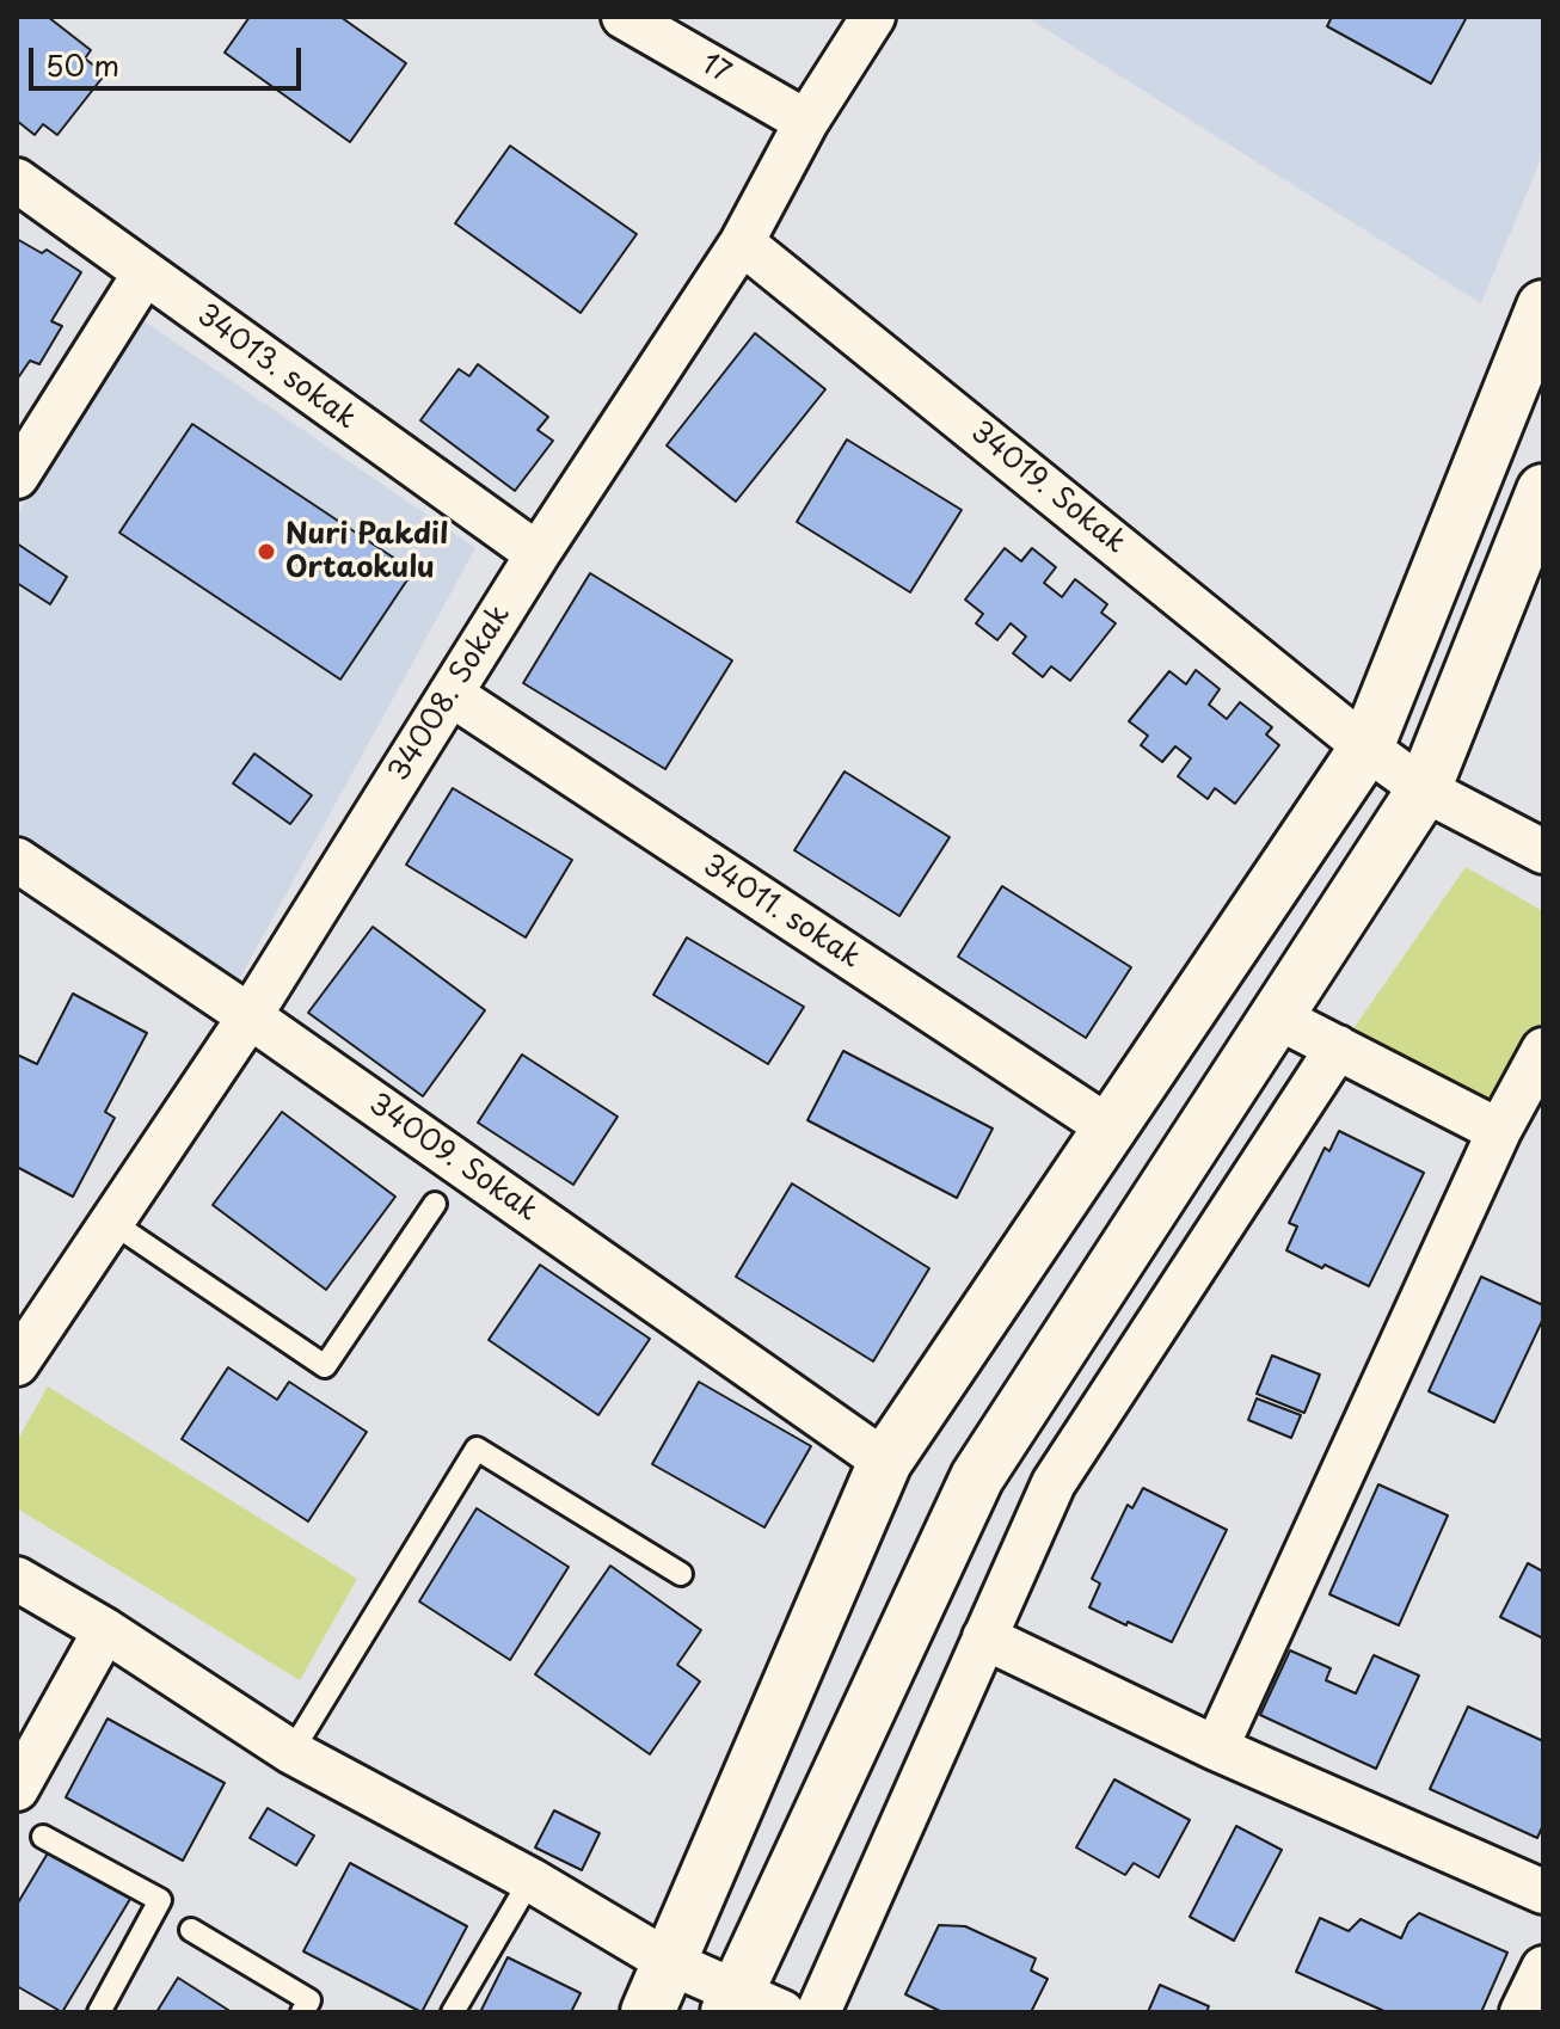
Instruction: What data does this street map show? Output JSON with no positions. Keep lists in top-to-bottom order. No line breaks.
{"streets":{"street":["17","34013. sokak","34019. Sokak","34008. Sokak","34011. sokak","34009. Sokak"]},"crossings":[["17","34008. Sokak"],["34013. sokak","34008. Sokak"],["34019. Sokak","34008. Sokak"],["34008. Sokak","34011. sokak"],["34008. Sokak","34009. Sokak"]],"places":["Nuri Pakdil Ortaokulu"],"scale_bar":"50 m"}
